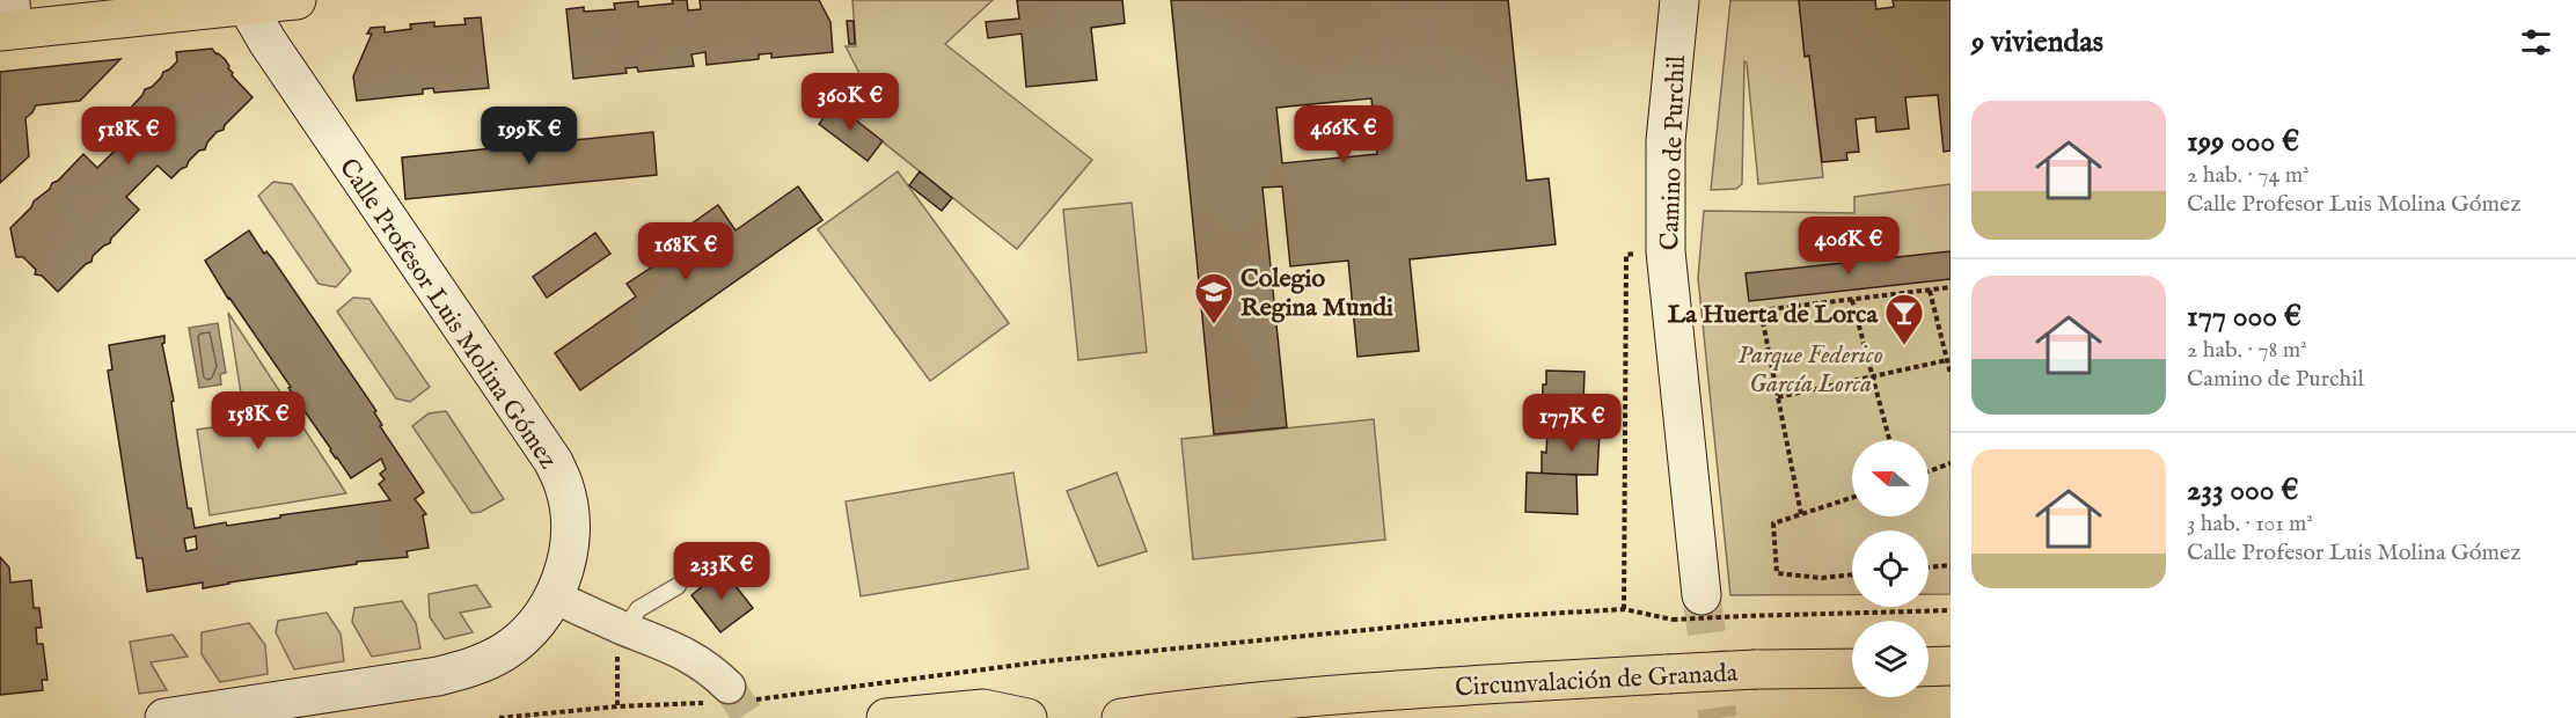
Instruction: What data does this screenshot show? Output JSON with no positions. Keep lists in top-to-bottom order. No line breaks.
{"streets":{"main road":["Camino de Purchil","Calle Profesor Luis Molina Gómez","Circunvalación de Granada"]},"parks":["Parque Federico García Lorca"],"places":{"school or university":["Colegio Regina Mundi"],"bar":["La Huerta de Lorca"]},"north":"left","page":{"heading":"9 viviendas","price":["360K €","466K €","518K €","199K €","406K €","168K €","158K €","177K €","233K €"],"list":[{"name":"199 000 €","note":"2 hab. · 74 m² · Calle Profesor Luis Molina Gómez"},{"name":"177 000 €","note":"2 hab. · 78 m² · Camino de Purchil"},{"name":"233 000 €","note":"3 hab. · 101 m² · Calle Profesor Luis Molina Gómez"}]}}
